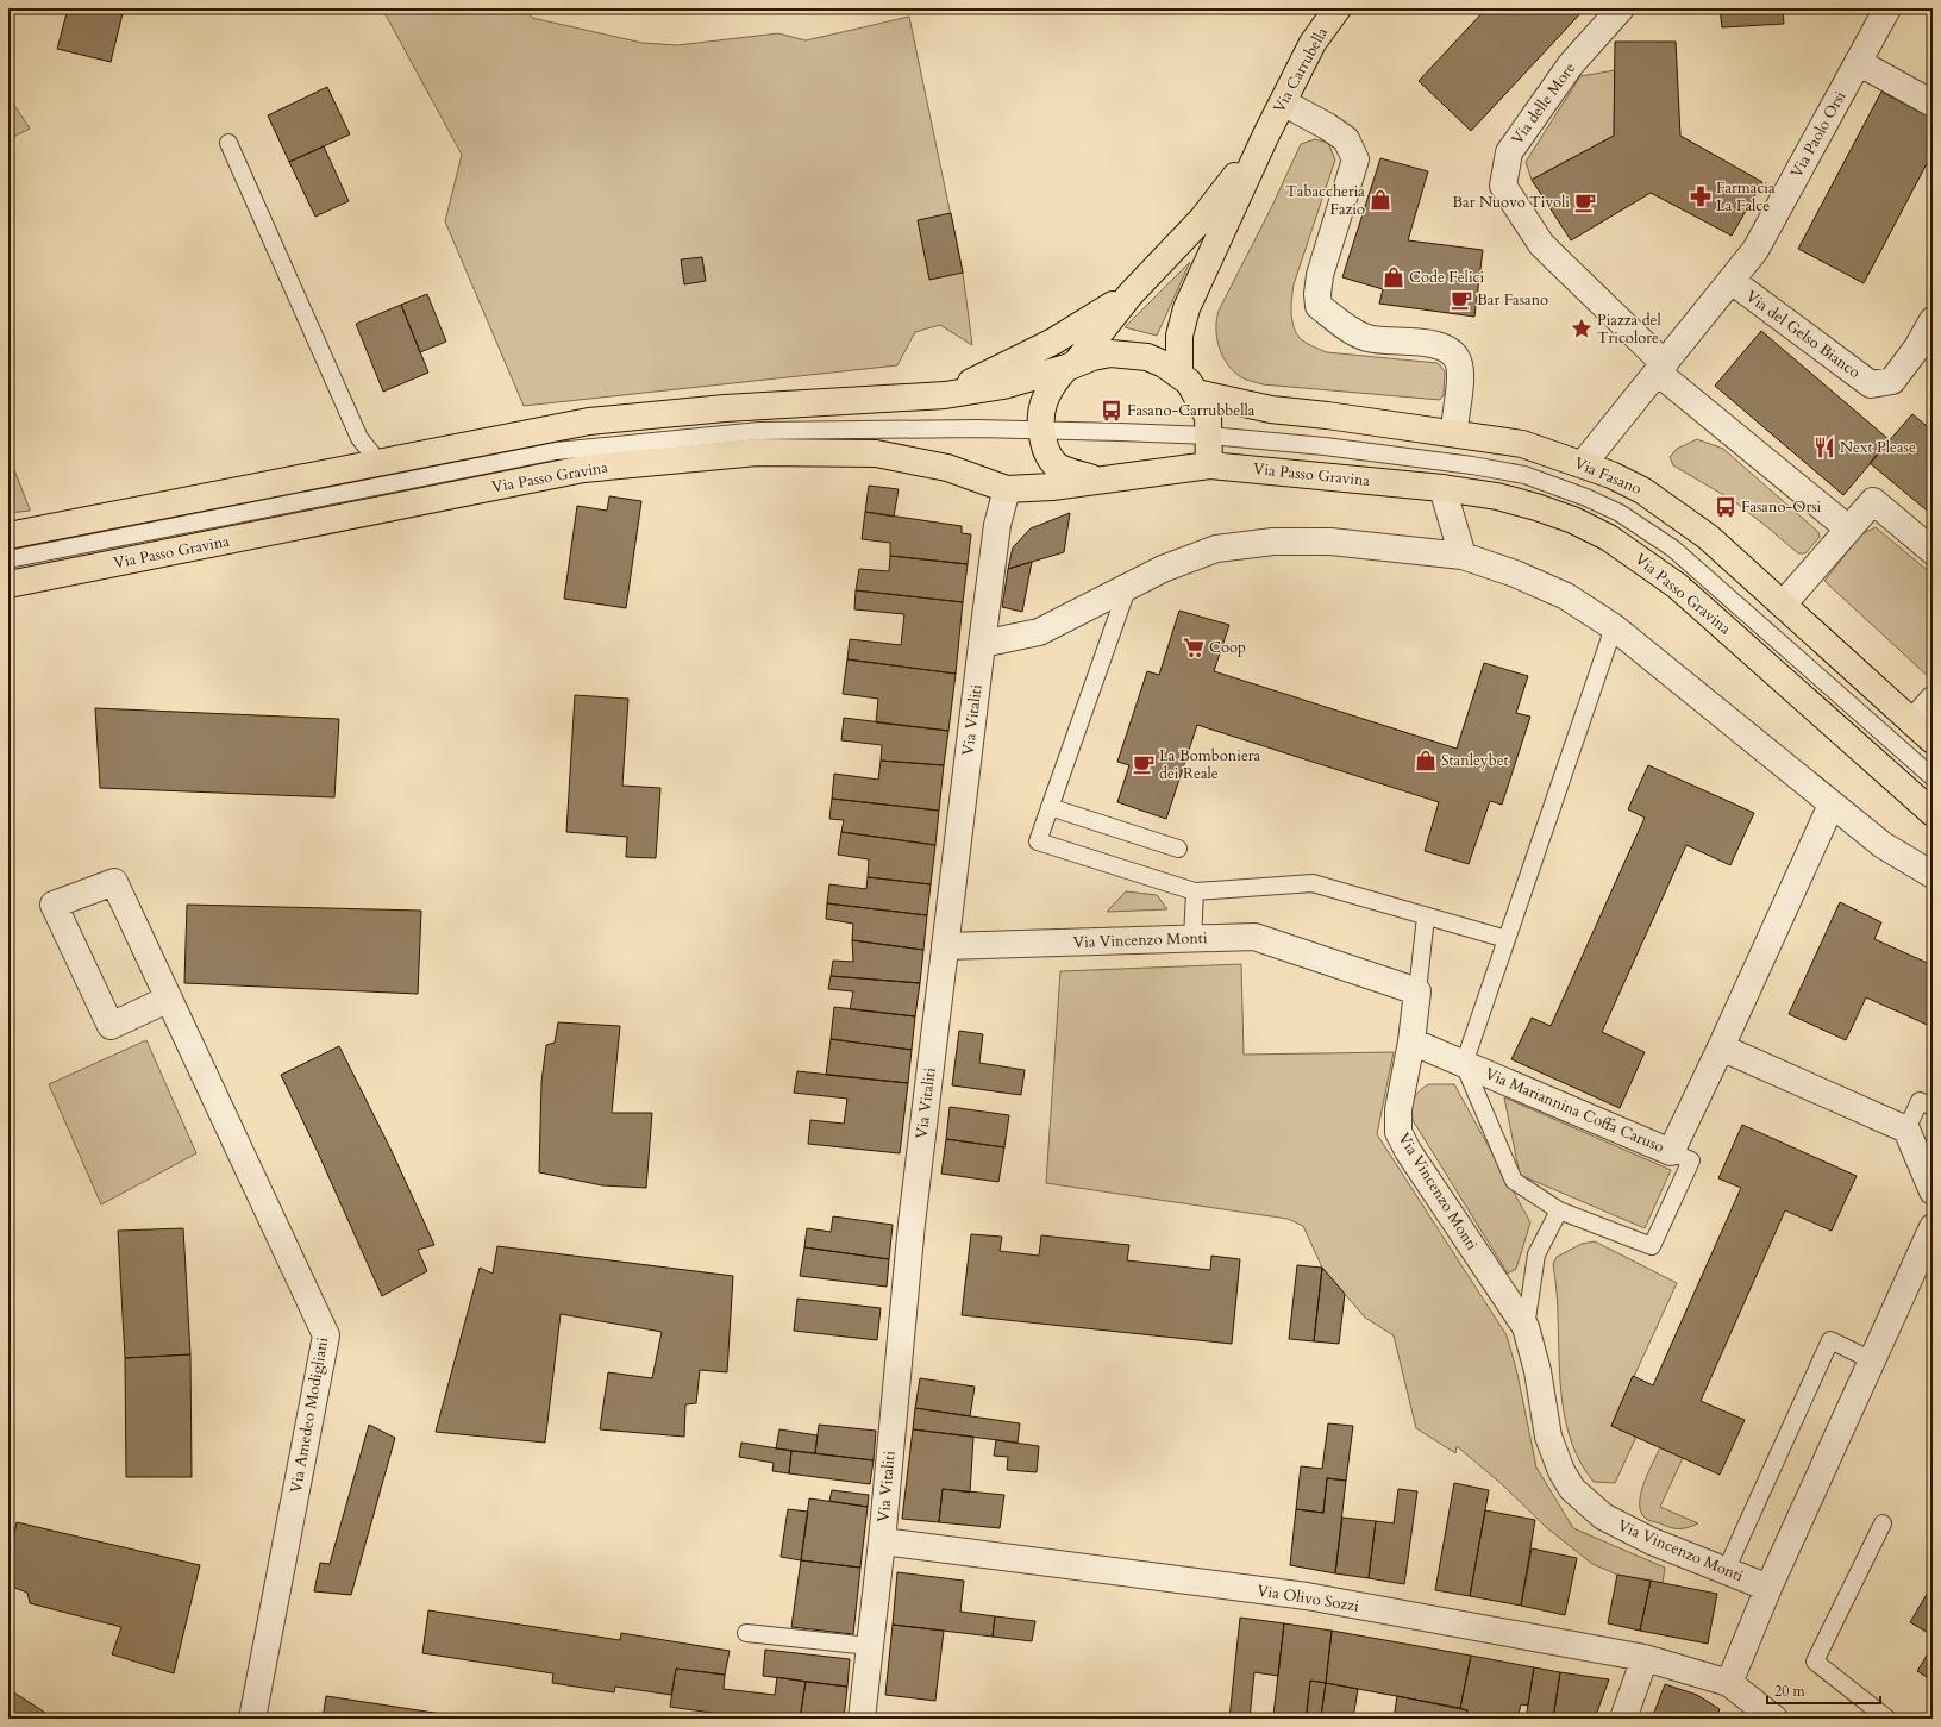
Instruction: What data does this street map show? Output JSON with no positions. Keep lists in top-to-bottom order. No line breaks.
{"streets":{"main road":["Via Carrubella","Via Passo Gravina","Via Fasano"],"street":["Via delle More","Via Paolo Orsi","Via del Gelso Bianco","Via Vitaliti","Via Vincenzo Monti","Via Mariannina Coffa Caruso","Via Amedeo Modigliani","Via Olivo Sozzi"]},"crossings":[["Via delle More","Via Paolo Orsi"],["Via Paolo Orsi","Via del Gelso Bianco"],["Via Paolo Orsi","Via Fasano"],["Via Passo Gravina","Via Vitaliti"],["Via Vitaliti","Via Vincenzo Monti"],["Via Vitaliti","Via Olivo Sozzi"],["Via Vincenzo Monti","Via Mariannina Coffa Caruso"]],"places":{"pharmacy":["Farmacia La Falce"],"shop":["Tabaccheria Fazio","Code Felici","Stanleybet"],"cafe":["Bar Nuovo Tivoli","Bar Fasano","La Bomboniera dei Reale"],"place":["Piazza del Tricolore"],"bus stop":["Fasano-Carrubbella","Fasano-Orsi"],"restaurant":["Next Please"],"supermarket":["Coop"]},"scale_bar":"20 m"}
